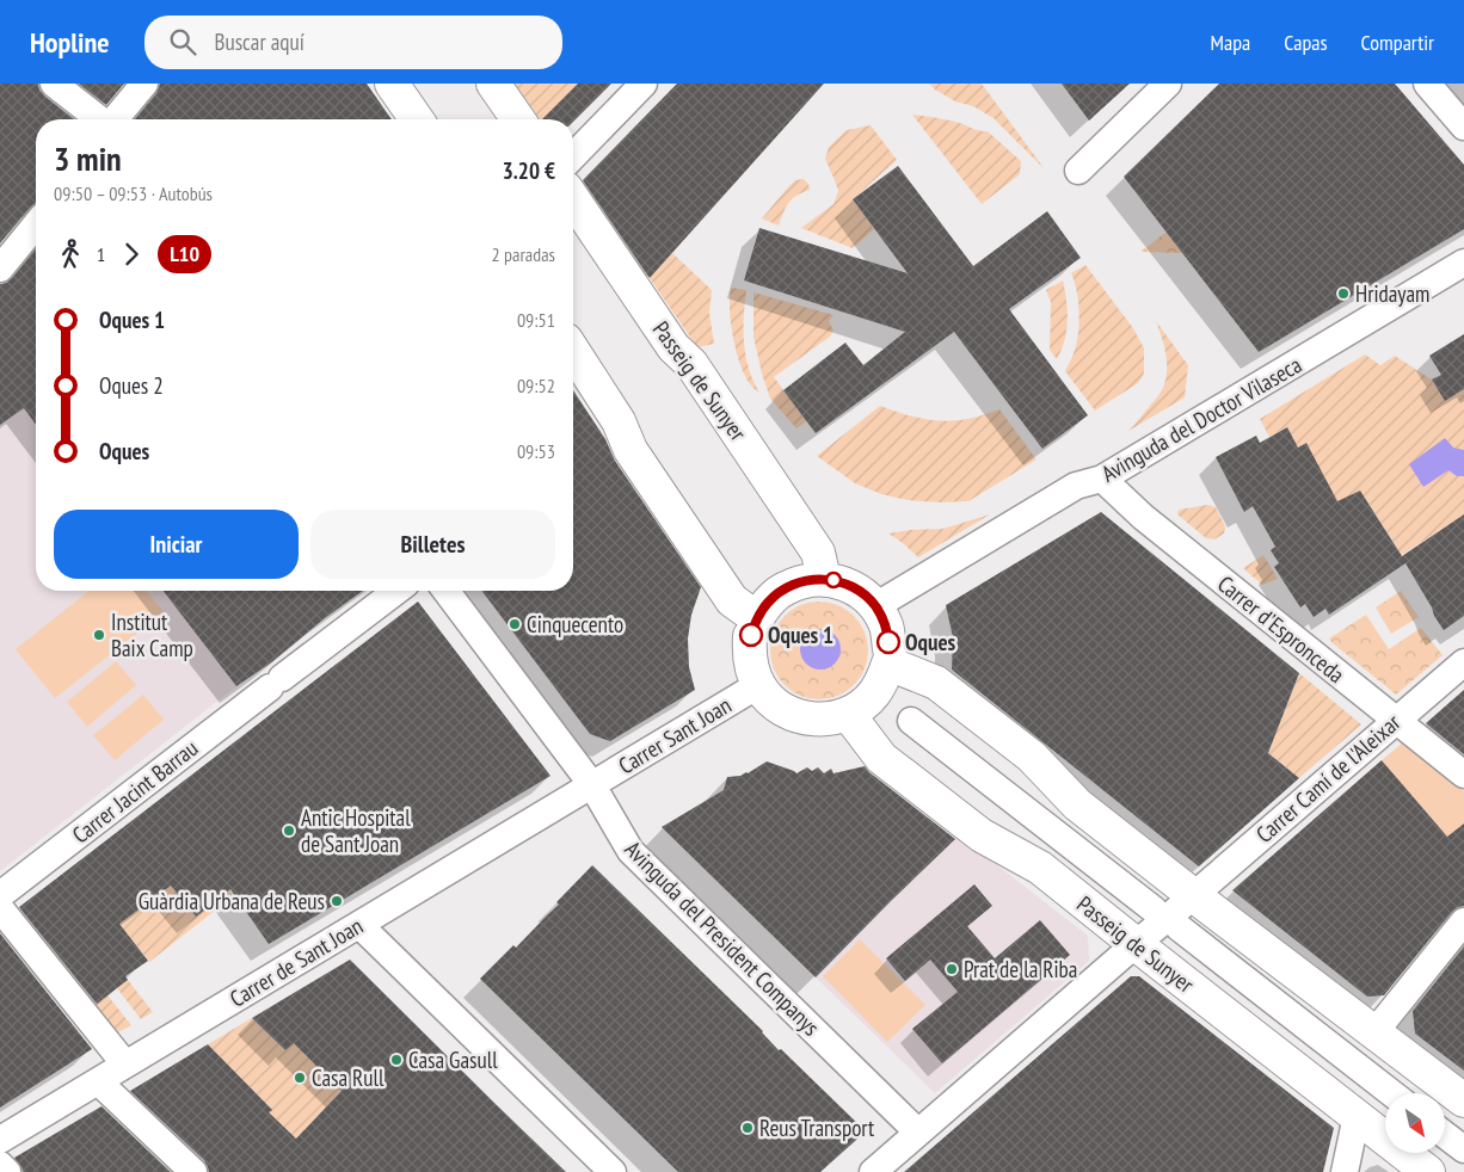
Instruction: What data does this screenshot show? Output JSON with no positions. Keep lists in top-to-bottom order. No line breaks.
{"streets":{"street":["Passeig de Sunyer","Avinguda del Doctor Vilaseca","Carrer d’Espronceda","Carrer Sant Joan","Carrer Camí de l'Aleixar","Carrer Jacint Barrau","Avinguda del President Companys","Carrer de Sant Joan"]},"crossings":[["Passeig de Sunyer","Avinguda del Doctor Vilaseca"],["Passeig de Sunyer","Carrer Sant Joan"],["Passeig de Sunyer","Carrer Camí de l'Aleixar"],["Avinguda del Doctor Vilaseca","Carrer d’Espronceda"],["Avinguda del Doctor Vilaseca","Carrer Sant Joan"],["Carrer d’Espronceda","Carrer Camí de l'Aleixar"],["Carrer Sant Joan","Avinguda del President Companys"],["Carrer Sant Joan","Carrer de Sant Joan"],["Carrer Camí de l'Aleixar","Avinguda del President Companys"],["Avinguda del President Companys","Carrer de Sant Joan"]],"places":["Hridayam","Cinquecento","Institut Baix Camp","Oques 1","Oques","Antic Hospital de Sant Joan","Guàrdia Urbana de Reus","Prat de la Riba","Casa Gasull","Casa Rull","Reus Transport"],"lines":["bus line L10"],"north":"bottom right","page":{"header":"Hopline","search":"Buscar aquí","nav":["Mapa","Capas","Compartir"],"heading":["3 min","09:50 – 09:53 · Autobús","3.20 €"],"legs":["1","L10","2 paradas"],"list":[{"name":"Oques 1","value":"09:51"},{"name":"Oques 2","value":"09:52"},{"name":"Oques","value":"09:53"}],"buttons":["Iniciar","Billetes"]}}
